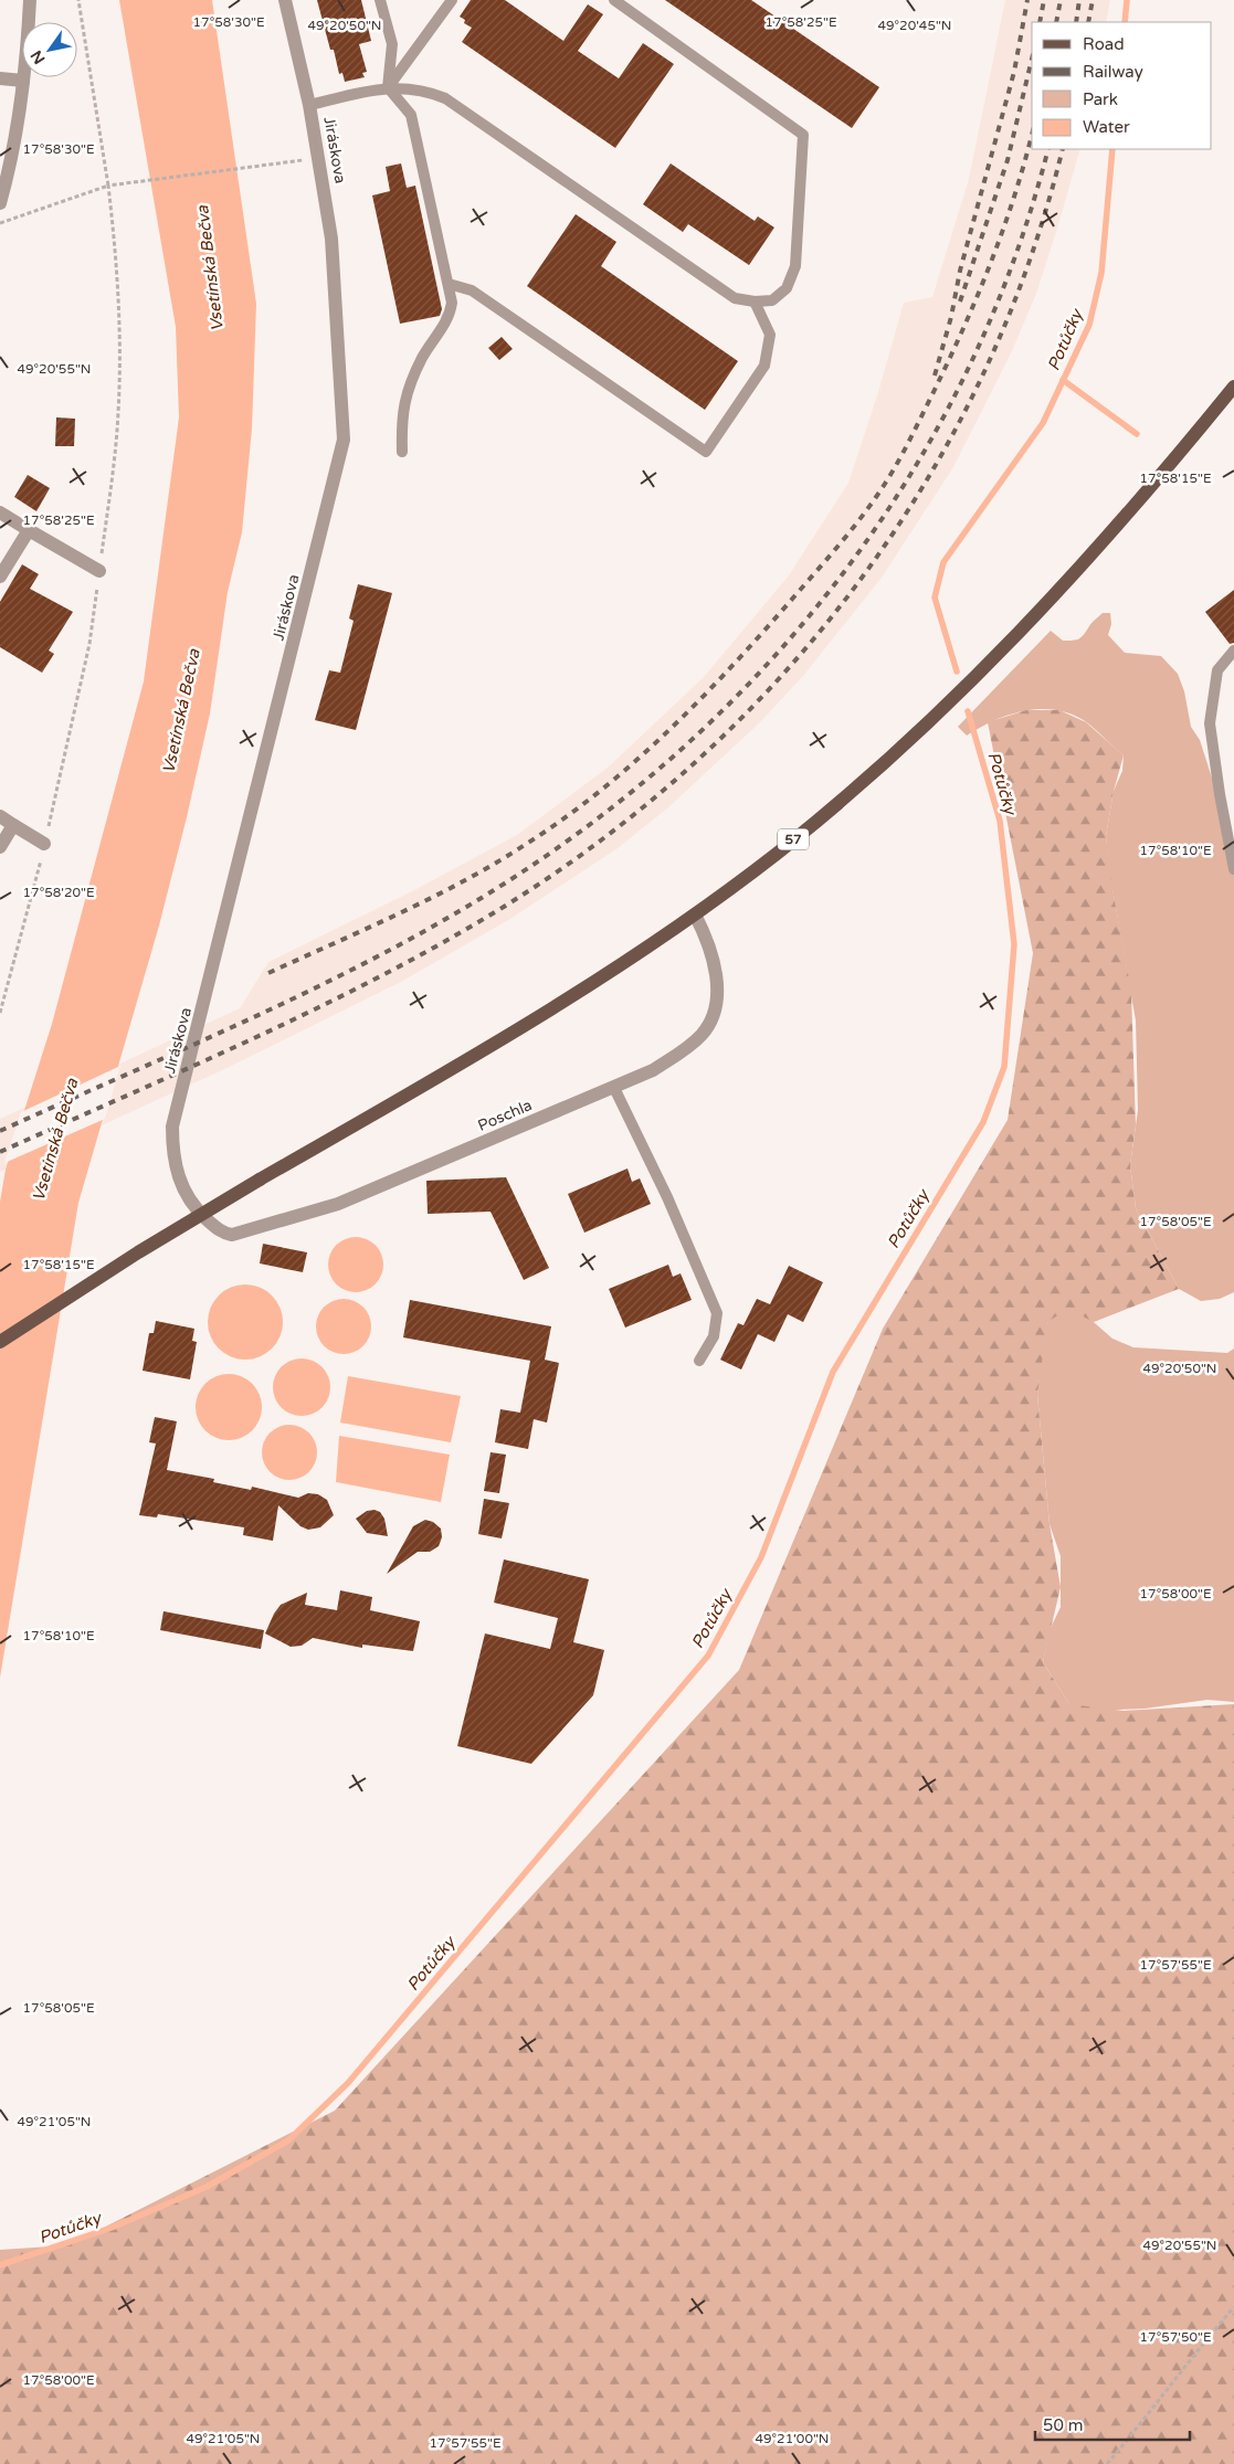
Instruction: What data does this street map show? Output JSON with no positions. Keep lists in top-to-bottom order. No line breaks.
{"streets":{"main road":["57"],"street":["Jiráskova","Poschla"]},"crossings":[["Jiráskova","Poschla"],["57","Poschla"]],"water":["Vsetínská Bečva","Potůčky"],"legend":["Road","Railway","Park","Water"],"scale_bar":"50 m","north":"bottom left","coordinates":["17°58'30\"E","17°58'25\"E","49°20'50\"N","49°20'45\"N","49°20'55\"N","17°58'15\"E","17°58'10\"E","17°58'20\"E","17°58'05\"E","17°58'00\"E","17°57'55\"E","49°21'05\"N","17°57'50\"E","49°21'00\"N"]}
